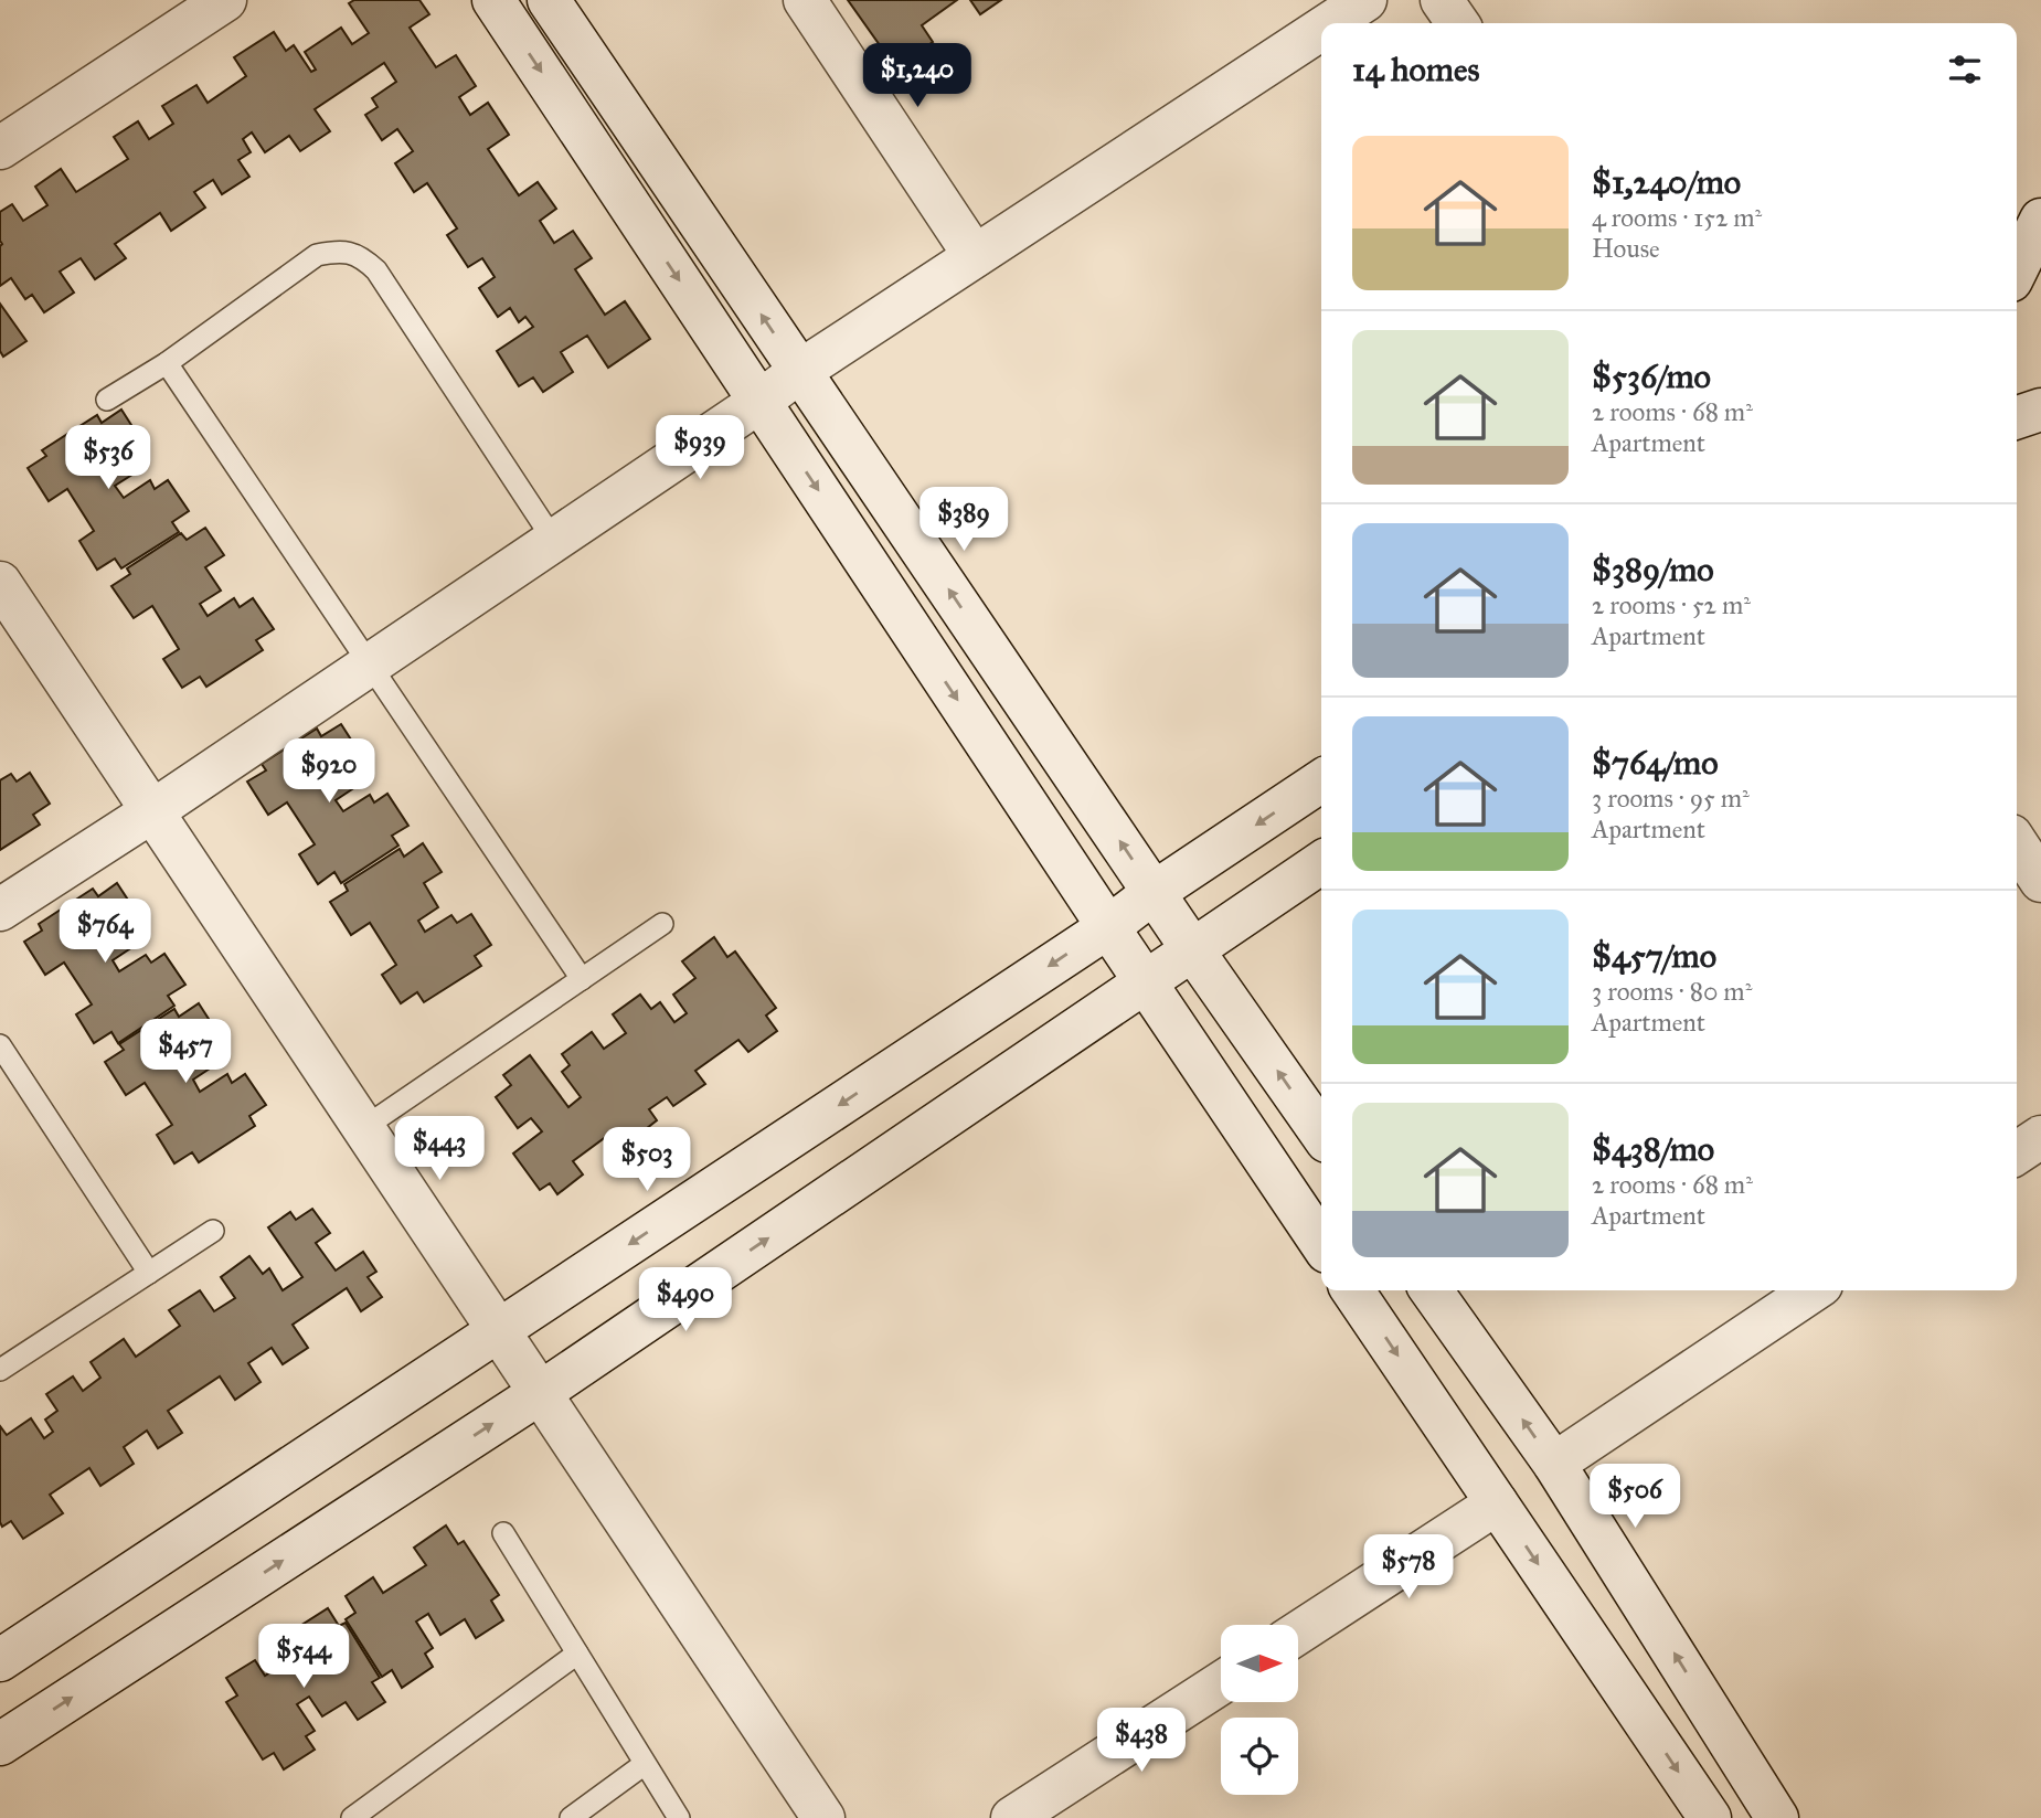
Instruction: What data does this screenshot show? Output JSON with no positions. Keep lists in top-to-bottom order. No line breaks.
{"north":"right","page":{"heading":"14 homes","price":["$1,240","$939","$536","$389","$920","$764","$457","$443","$503","$490","$506","$578","$544","$438"],"list":[{"name":"$1,240/mo","note":"4 rooms · 152 m² · House"},{"name":"$536/mo","note":"2 rooms · 68 m² · Apartment"},{"name":"$389/mo","note":"2 rooms · 52 m² · Apartment"},{"name":"$764/mo","note":"3 rooms · 95 m² · Apartment"},{"name":"$457/mo","note":"3 rooms · 80 m² · Apartment"},{"name":"$438/mo","note":"2 rooms · 68 m² · Apartment"}]}}
